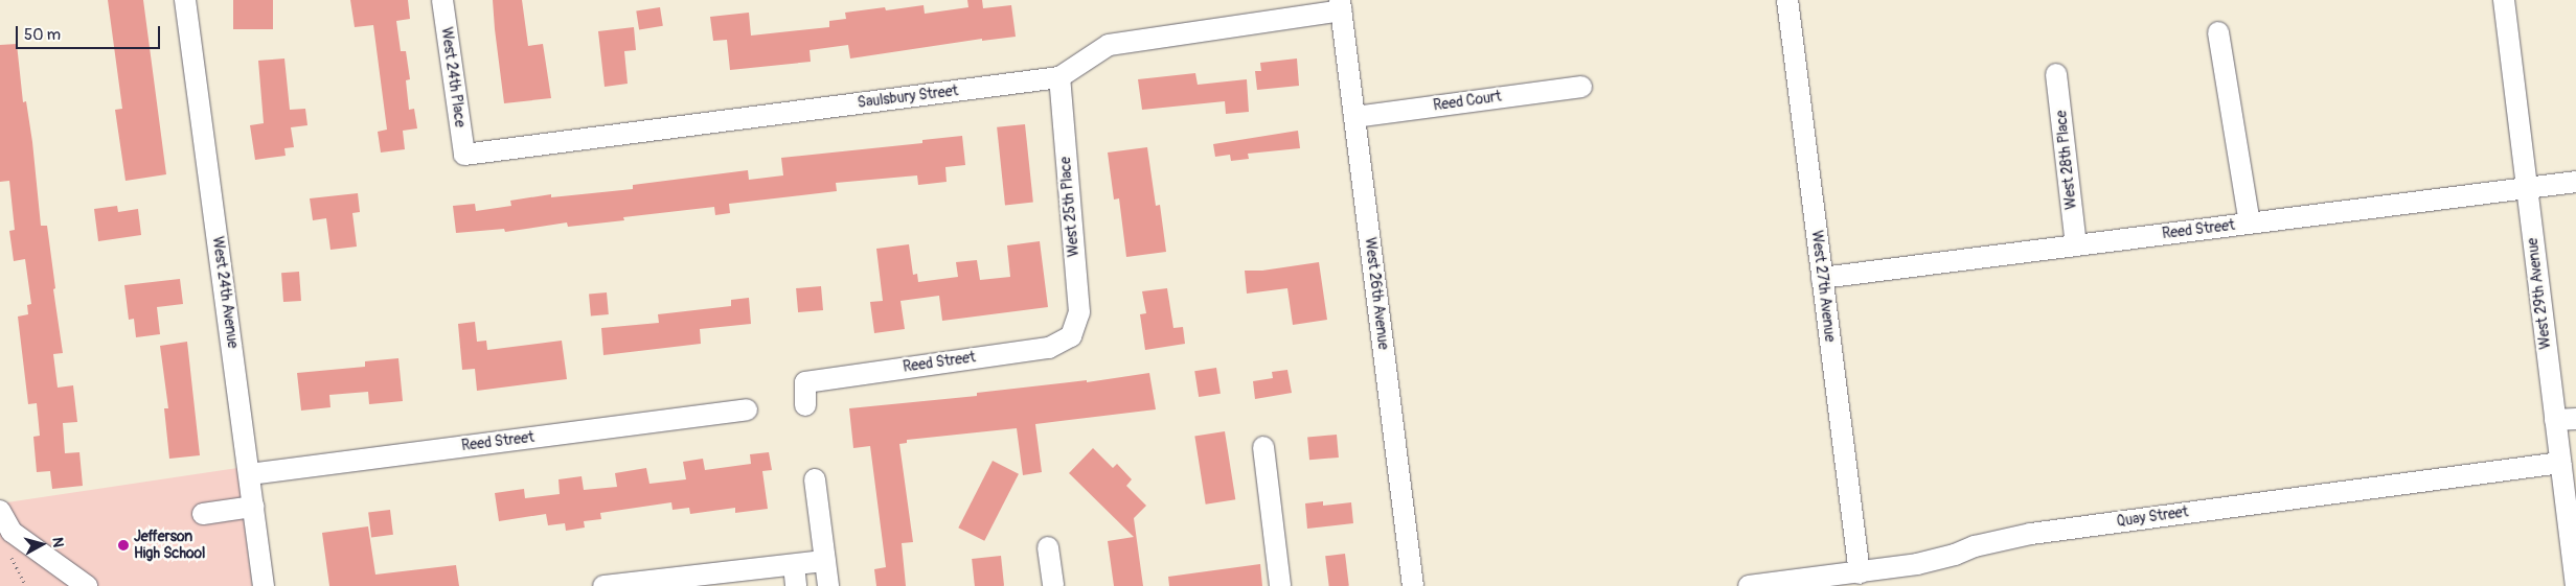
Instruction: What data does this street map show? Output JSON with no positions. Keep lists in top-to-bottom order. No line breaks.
{"streets":{"street":["West 24th Place","Saulsbury Street","Reed Court","West 28th Place","West 25th Place","Reed Street","West 27th Avenue","West 24th Avenue","West 26th Avenue","West 29th Avenue","Quay Street"]},"crossings":[["West 24th Place","Saulsbury Street"],["Saulsbury Street","West 25th Place"],["Saulsbury Street","West 26th Avenue"],["Reed Court","West 26th Avenue"],["West 28th Place","Reed Street"],["West 25th Place","Reed Street"],["Reed Street","West 27th Avenue"],["Reed Street","West 24th Avenue"],["Reed Street","West 29th Avenue"],["West 27th Avenue","Quay Street"],["West 29th Avenue","Quay Street"]],"places":["Jefferson High School"],"scale_bar":"50 m","north":"right"}
